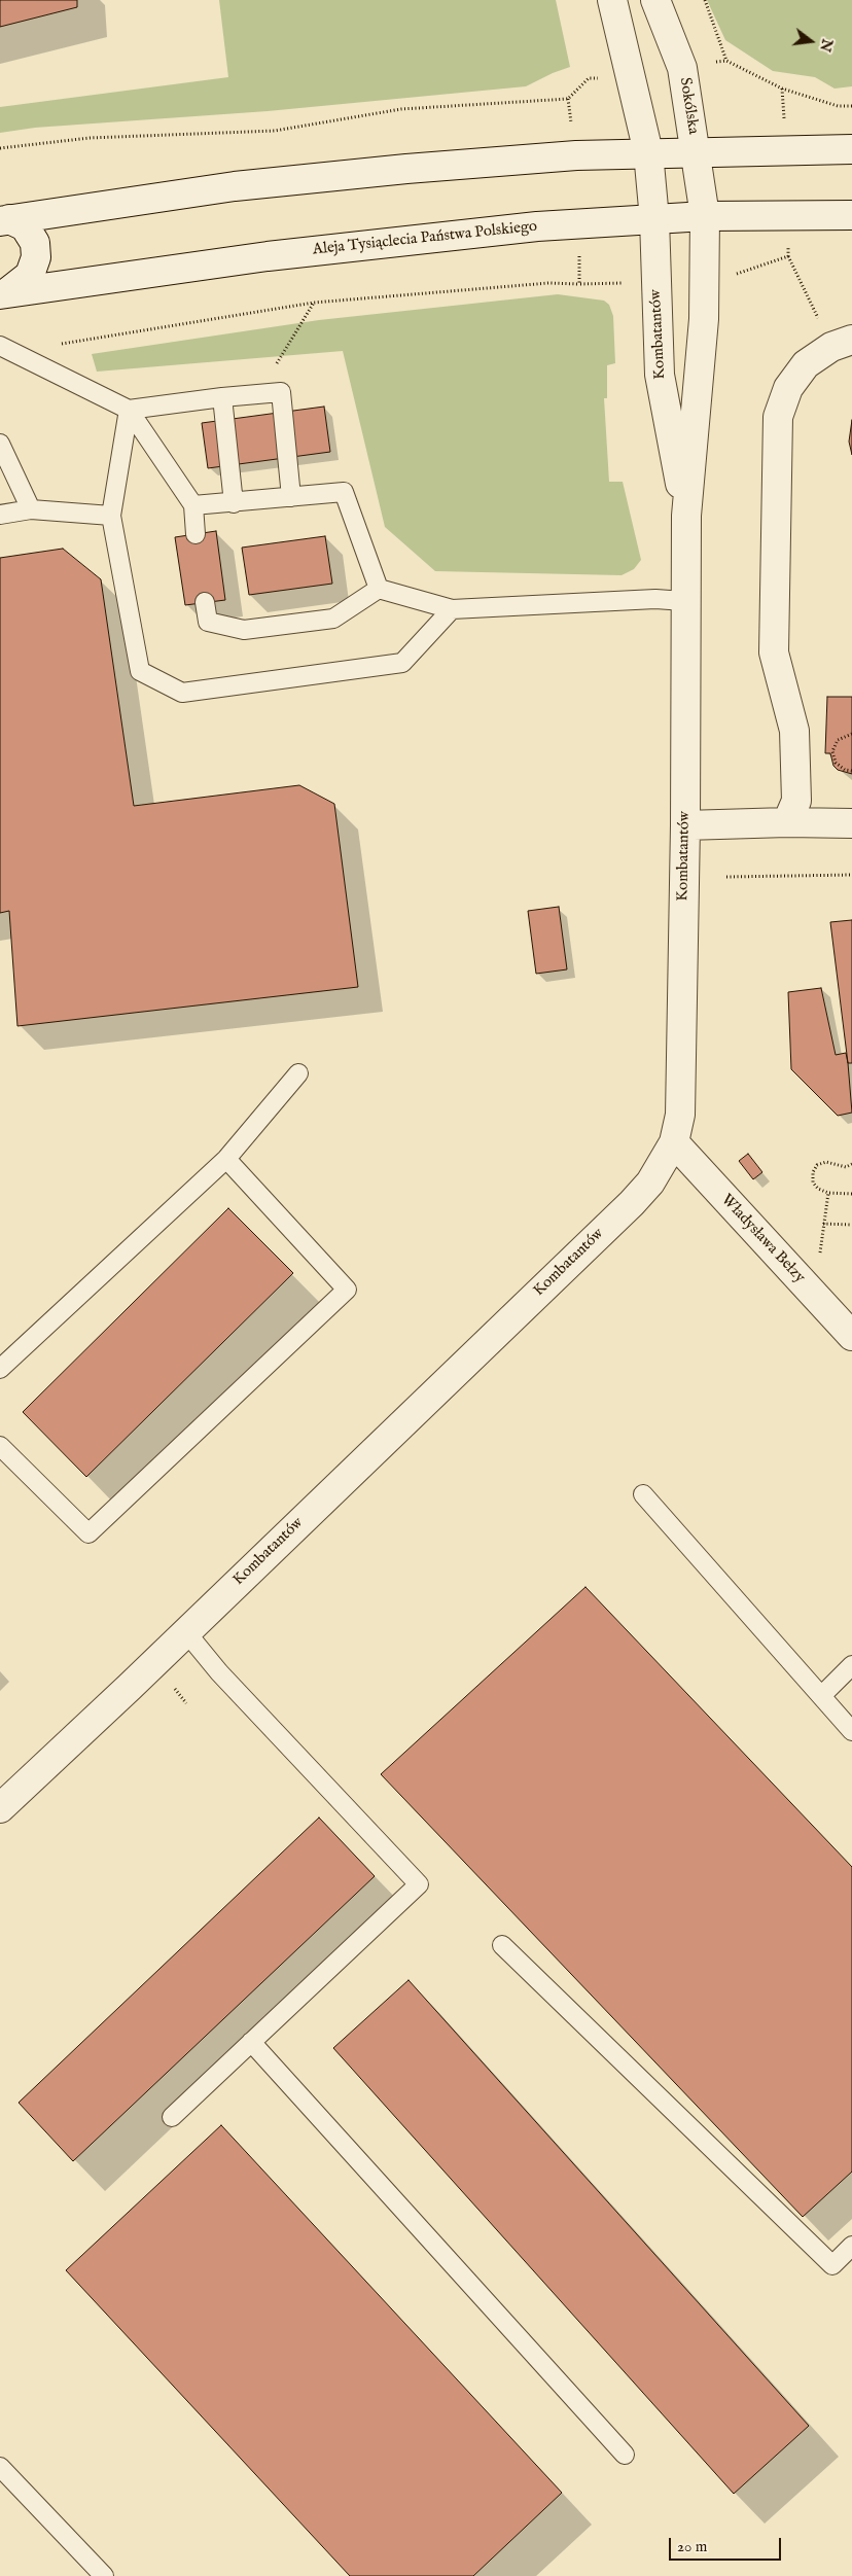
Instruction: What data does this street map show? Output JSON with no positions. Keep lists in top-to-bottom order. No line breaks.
{"streets":{"street":["Sokólska","Aleja Tysiąclecia Państwa Polskiego","Kombatantów","Władysława Bełzy"]},"crossings":[["Sokólska","Aleja Tysiąclecia Państwa Polskiego"],["Sokólska","Kombatantów"],["Aleja Tysiąclecia Państwa Polskiego","Kombatantów"],["Kombatantów","Władysława Bełzy"]],"scale_bar":"20 m","north":"right"}
